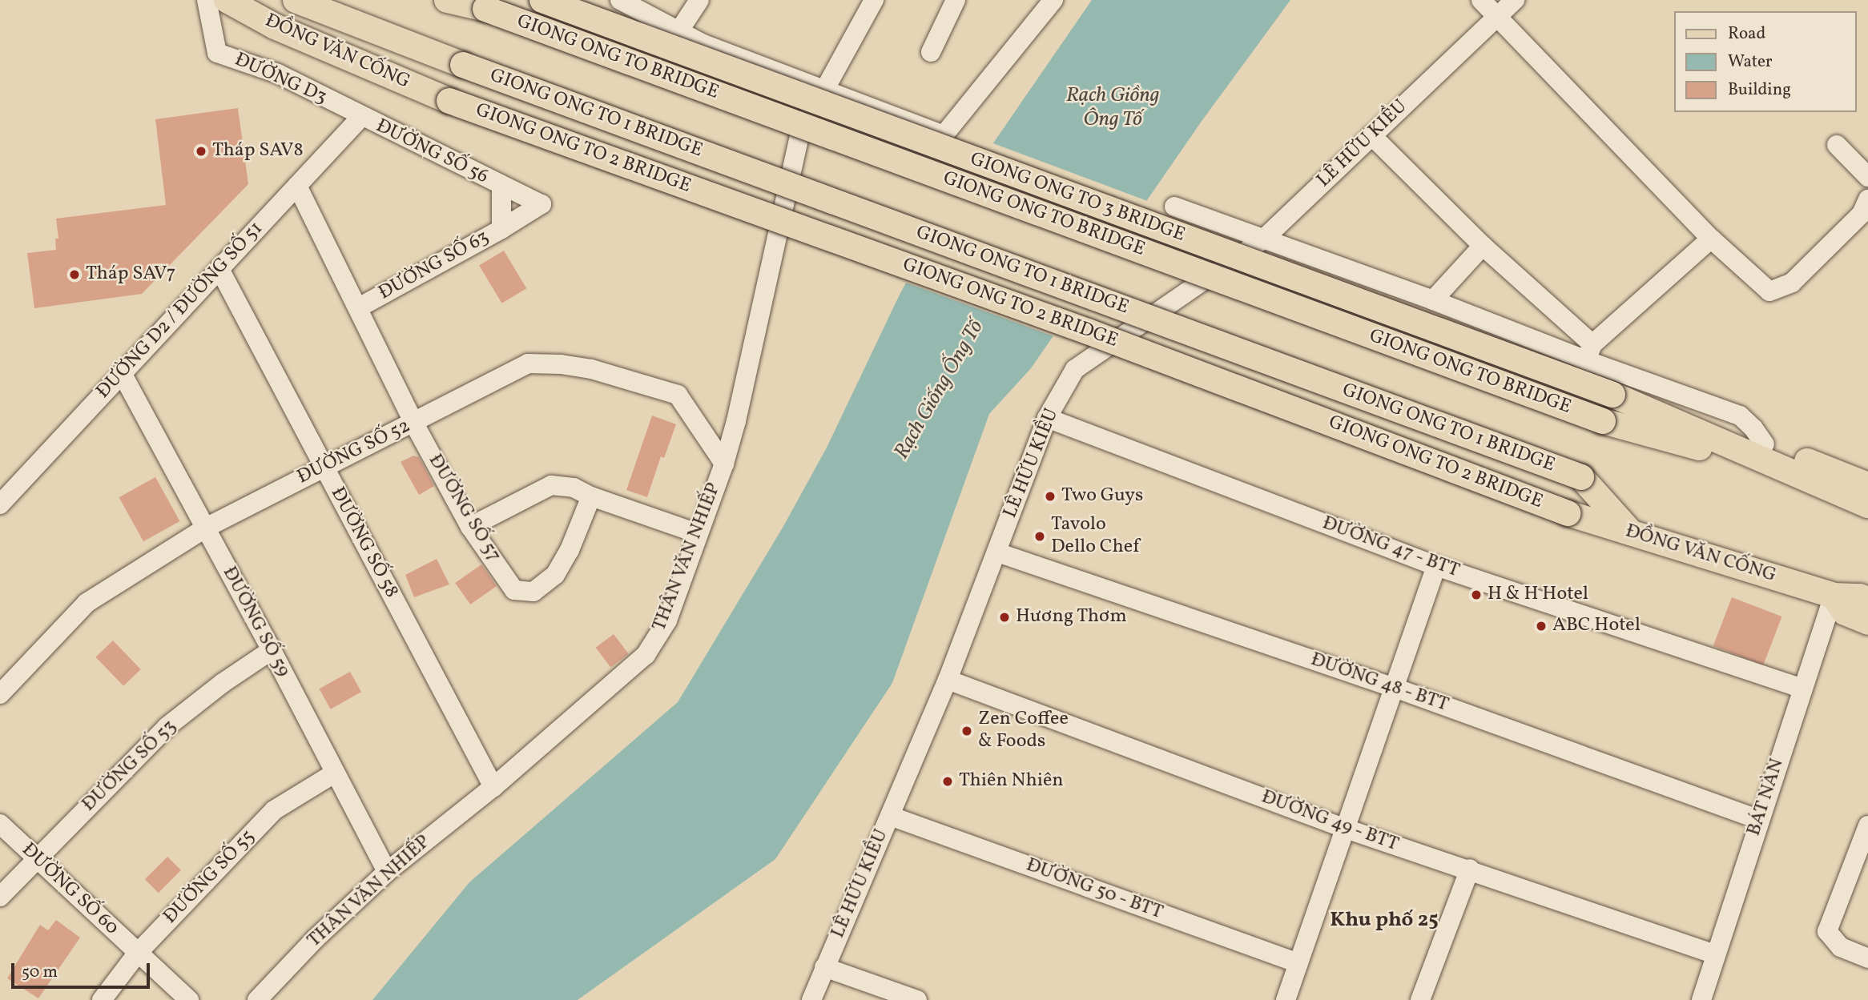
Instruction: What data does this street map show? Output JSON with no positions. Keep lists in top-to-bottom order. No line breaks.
{"streets":{"main road":["ĐỒNG VĂN CỐNG","GIONG ONG TO BRIDGE","GIONG ONG TO 1 BRIDGE","GIONG ONG TO 2 BRIDGE","GIONG ONG TO 3 BRIDGE"],"street":["ĐƯỜNG D3","LÊ HỮU KIỀU","ĐƯỜNG SỐ 56","ĐƯỜNG SỐ 63","ĐƯỜNG D2 / ĐƯỜNG SỐ 51","ĐƯỜNG SỐ 52","ĐƯỜNG SỐ 57","ĐƯỜNG SỐ 58","ĐƯỜNG 47 - BTT","THÂN VĂN NHIẾP","ĐƯỜNG SỐ 59","ĐƯỜNG 48 - BTT","ĐƯỜNG SỐ 53","BÁT NÀN","ĐƯỜNG 49 - BTT","ĐƯỜNG SỐ 55","ĐƯỜNG SỐ 60","ĐƯỜNG 50 - BTT"]},"crossings":[["ĐỒNG VĂN CỐNG","GIONG ONG TO 1 BRIDGE"],["ĐỒNG VĂN CỐNG","GIONG ONG TO 2 BRIDGE"],["ĐỒNG VĂN CỐNG","BÁT NÀN"],["ĐƯỜNG D3","ĐƯỜNG SỐ 56"],["ĐƯỜNG D3","ĐƯỜNG D2 / ĐƯỜNG SỐ 51"],["LÊ HỮU KIỀU","ĐƯỜNG 47 - BTT"],["LÊ HỮU KIỀU","ĐƯỜNG 48 - BTT"],["LÊ HỮU KIỀU","ĐƯỜNG 49 - BTT"],["LÊ HỮU KIỀU","ĐƯỜNG 50 - BTT"],["ĐƯỜNG SỐ 56","ĐƯỜNG SỐ 63"],["ĐƯỜNG SỐ 56","ĐƯỜNG D2 / ĐƯỜNG SỐ 51"],["ĐƯỜNG SỐ 63","ĐƯỜNG SỐ 57"],["ĐƯỜNG D2 / ĐƯỜNG SỐ 51","ĐƯỜNG SỐ 57"],["ĐƯỜNG D2 / ĐƯỜNG SỐ 51","ĐƯỜNG SỐ 58"],["ĐƯỜNG D2 / ĐƯỜNG SỐ 51","ĐƯỜNG SỐ 59"],["ĐƯỜNG SỐ 52","ĐƯỜNG SỐ 57"],["ĐƯỜNG SỐ 52","ĐƯỜNG SỐ 58"],["ĐƯỜNG SỐ 52","THÂN VĂN NHIẾP"],["ĐƯỜNG SỐ 52","ĐƯỜNG SỐ 59"],["ĐƯỜNG SỐ 58","THÂN VĂN NHIẾP"],["ĐƯỜNG 47 - BTT","BÁT NÀN"],["THÂN VĂN NHIẾP","ĐƯỜNG SỐ 59"],["ĐƯỜNG SỐ 59","ĐƯỜNG SỐ 53"],["ĐƯỜNG SỐ 59","ĐƯỜNG SỐ 55"],["ĐƯỜNG 48 - BTT","BÁT NÀN"],["ĐƯỜNG SỐ 53","ĐƯỜNG SỐ 60"],["BÁT NÀN","ĐƯỜNG 49 - BTT"],["ĐƯỜNG SỐ 55","ĐƯỜNG SỐ 60"]],"districts":["Khu phố 25"],"water":["Rạch Giồng Ông Tố","Rạch Giống Ống Tố"],"places":["Tháp SAV8","Tháp SAV7","Two Guys","Tavolo Dello Chef","H & H Hotel","Hương Thơm","ABC Hotel","Zen Coffee & Foods","Thiên Nhiên"],"legend":["Road","Water","Building"],"scale_bar":"50 m"}
